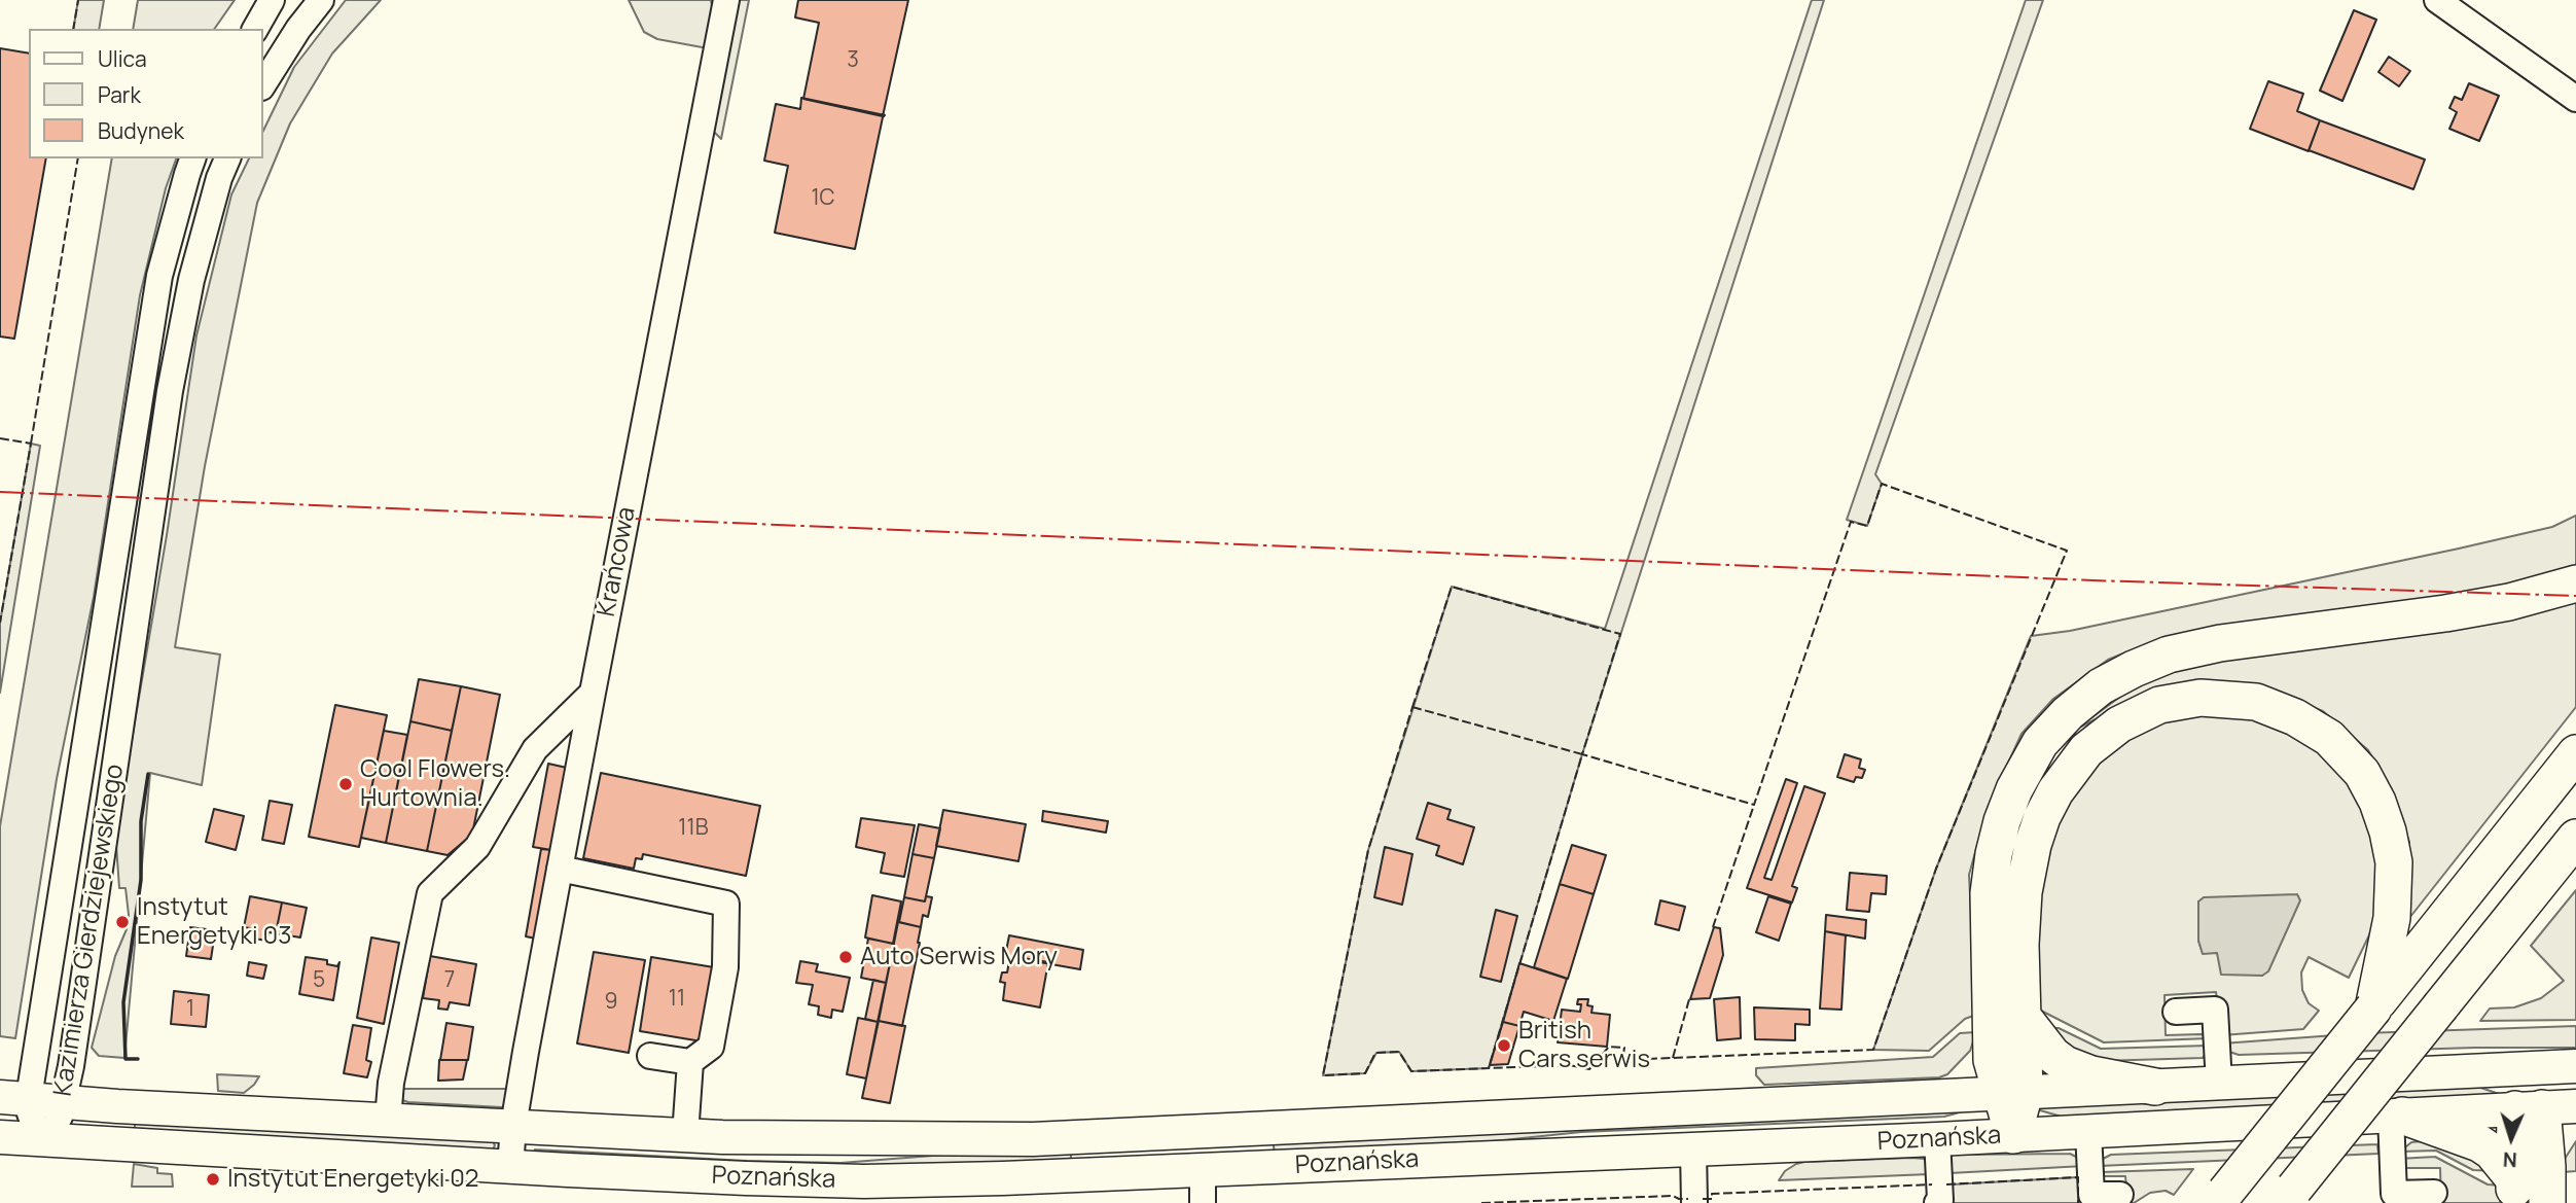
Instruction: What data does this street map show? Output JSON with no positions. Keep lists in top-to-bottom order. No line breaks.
{"streets":{"main road":["Poznańska"],"street":["Krańcowa","Kazimierza Gierdziejewskiego"]},"crossings":[["Krańcowa","Poznańska"],["Kazimierza Gierdziejewskiego","Poznańska"]],"places":["Cool Flowers. Hurtownia.","Instytut Energetyki 03","Auto Serwis Mory","British Cars serwis","Instytut Energetyki 02"],"house_numbers":["3","1C","11B","5","7","11","9","1"],"legend":["Ulica","Park","Budynek"],"north":"bottom"}
